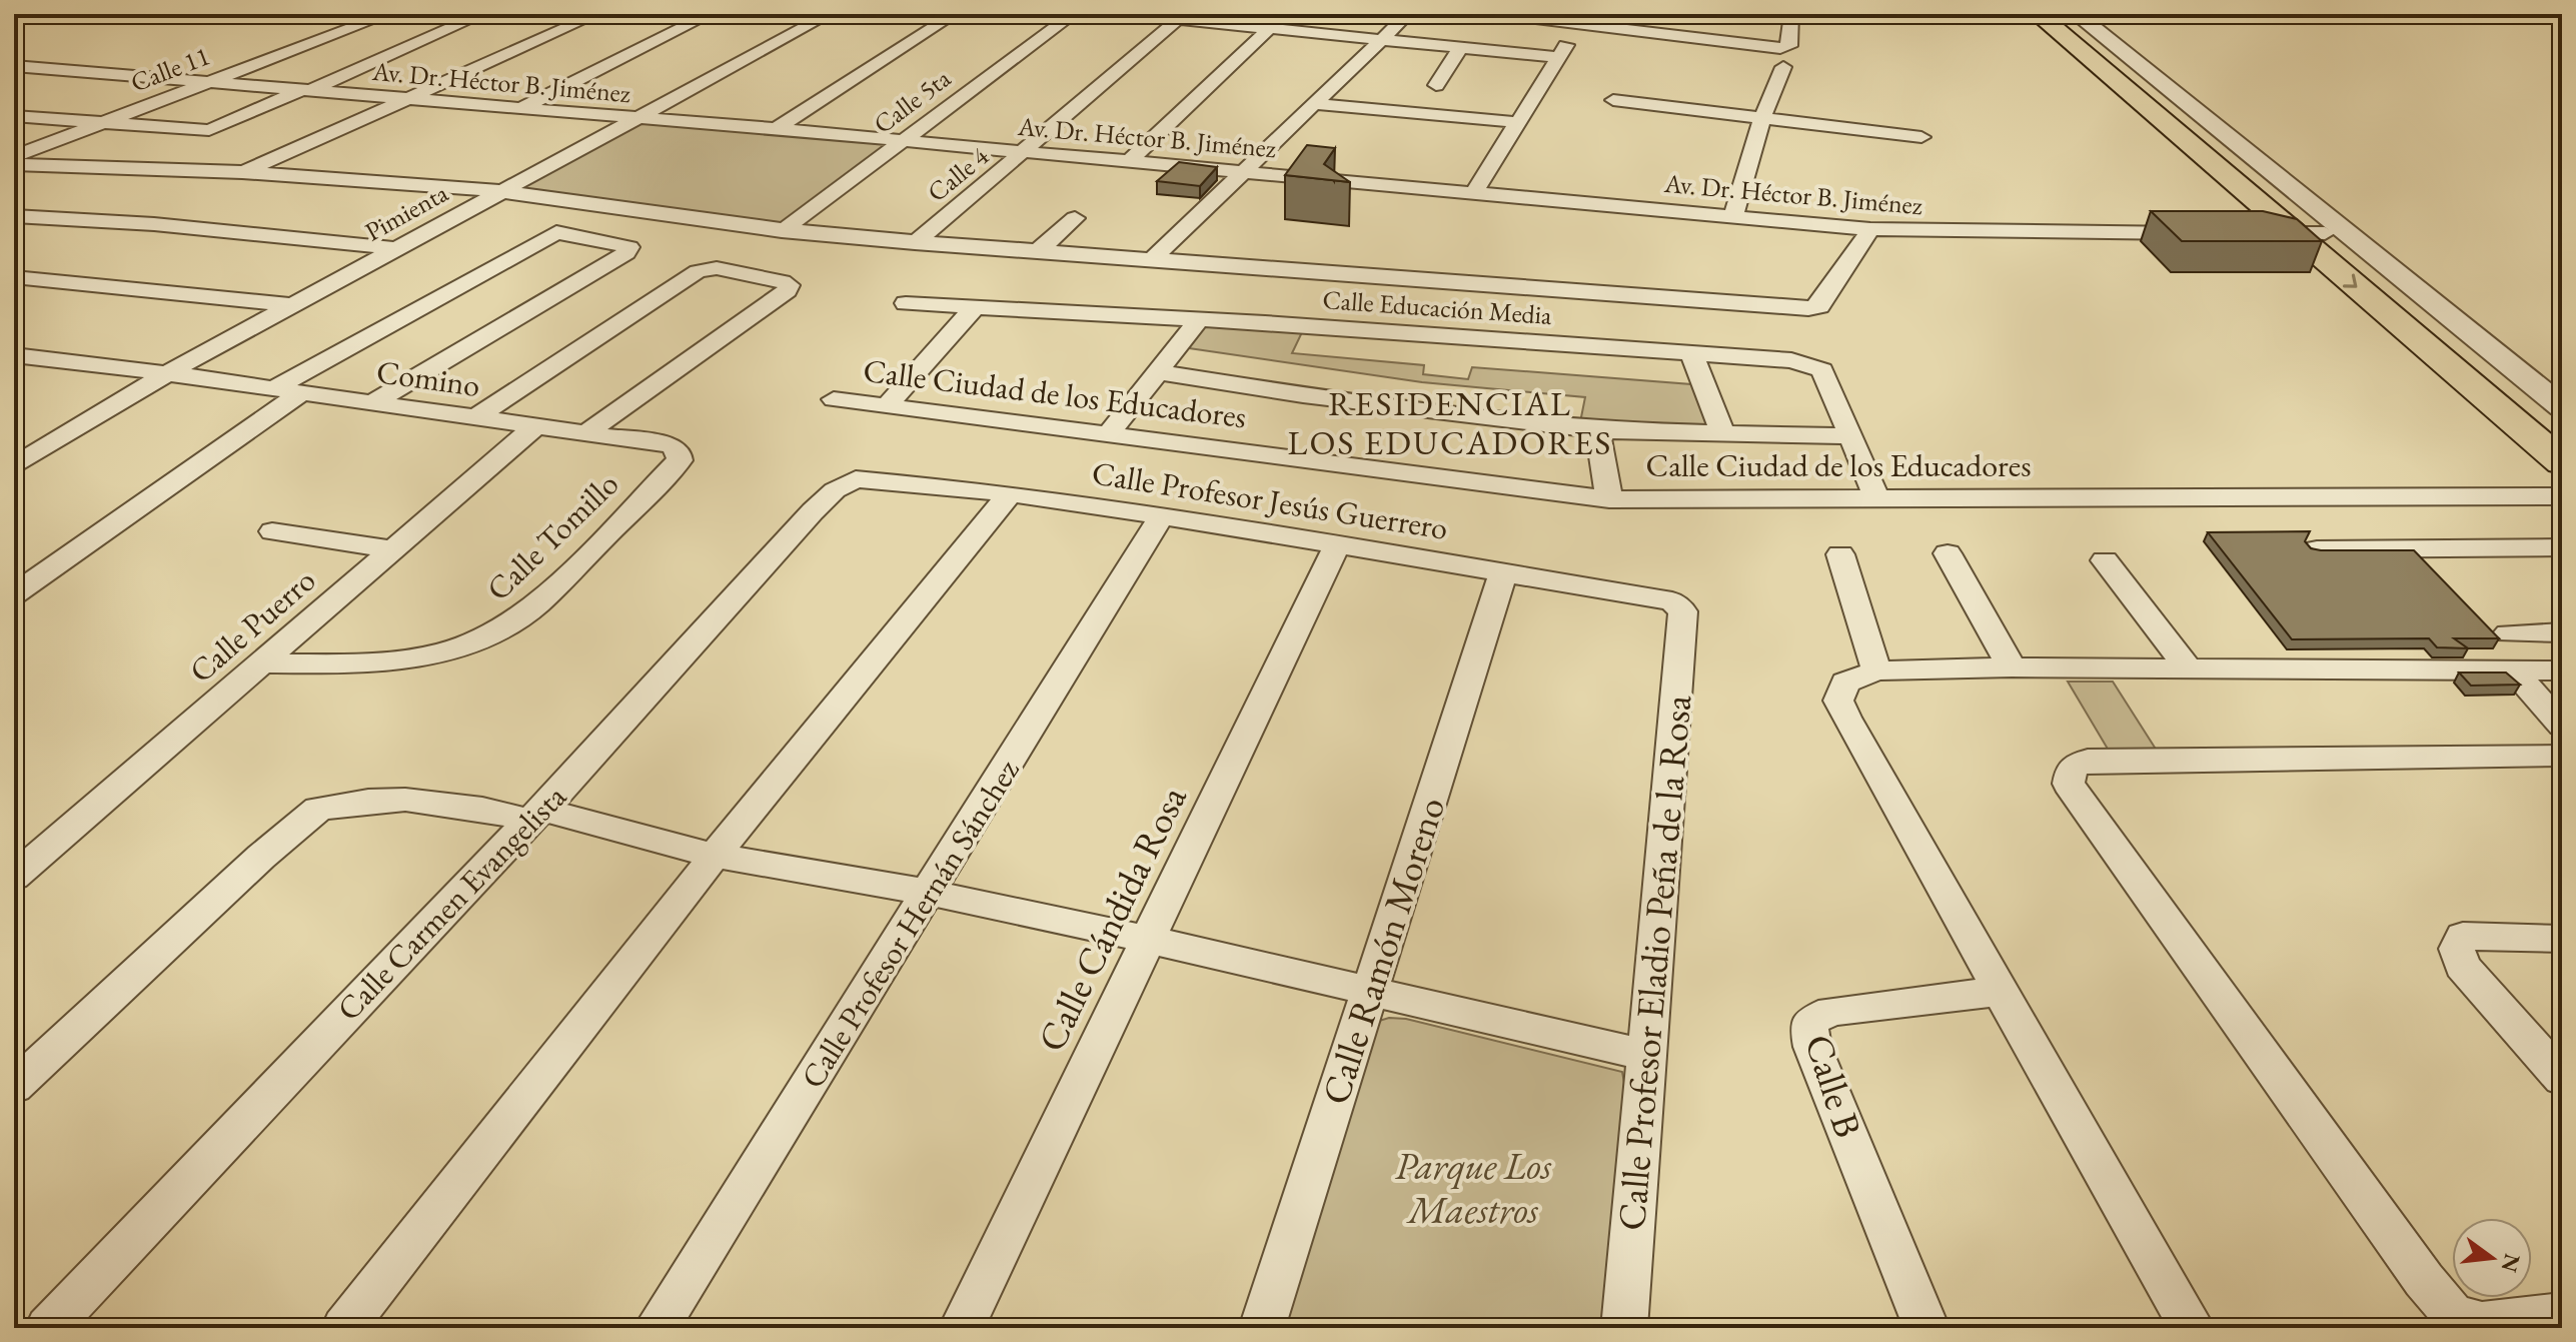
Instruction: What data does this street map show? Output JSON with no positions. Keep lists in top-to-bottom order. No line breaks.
{"streets":{"street":["Calle 11","Av. Dr. Héctor B. Jiménez","Calle 5ta","Calle 4","Pimienta","Calle Educación Media","Comino","Calle Ciudad de los Educadores","Calle Profesor Jesús Guerrero","Calle Tomillo","Calle Puerro","Calle Carmen Evangelista","Calle Cándida Rosa","Calle Profesor Hernán Sánchez","Calle Ramón Moreno","Calle Profesor Eladio Peña de la Rosa","Calle B"]},"crossings":[["Calle 11","Av. Dr. Héctor B. Jiménez"],["Av. Dr. Héctor B. Jiménez","Calle 5ta"],["Av. Dr. Héctor B. Jiménez","Calle 4"],["Av. Dr. Héctor B. Jiménez","Pimienta"],["Pimienta","Comino"],["Calle Educación Media","Calle Ciudad de los Educadores"],["Comino","Calle Tomillo"],["Comino","Calle Puerro"],["Calle Profesor Jesús Guerrero","Calle Carmen Evangelista"],["Calle Profesor Jesús Guerrero","Calle Cándida Rosa"],["Calle Profesor Jesús Guerrero","Calle Profesor Hernán Sánchez"],["Calle Profesor Jesús Guerrero","Calle Ramón Moreno"],["Calle Profesor Jesús Guerrero","Calle Profesor Eladio Peña de la Rosa"],["Calle Tomillo","Calle Puerro"]],"districts":["RESIDENCIAL LOS EDUCADORES"],"parks":["Parque Los Maestros"],"north":"right"}
